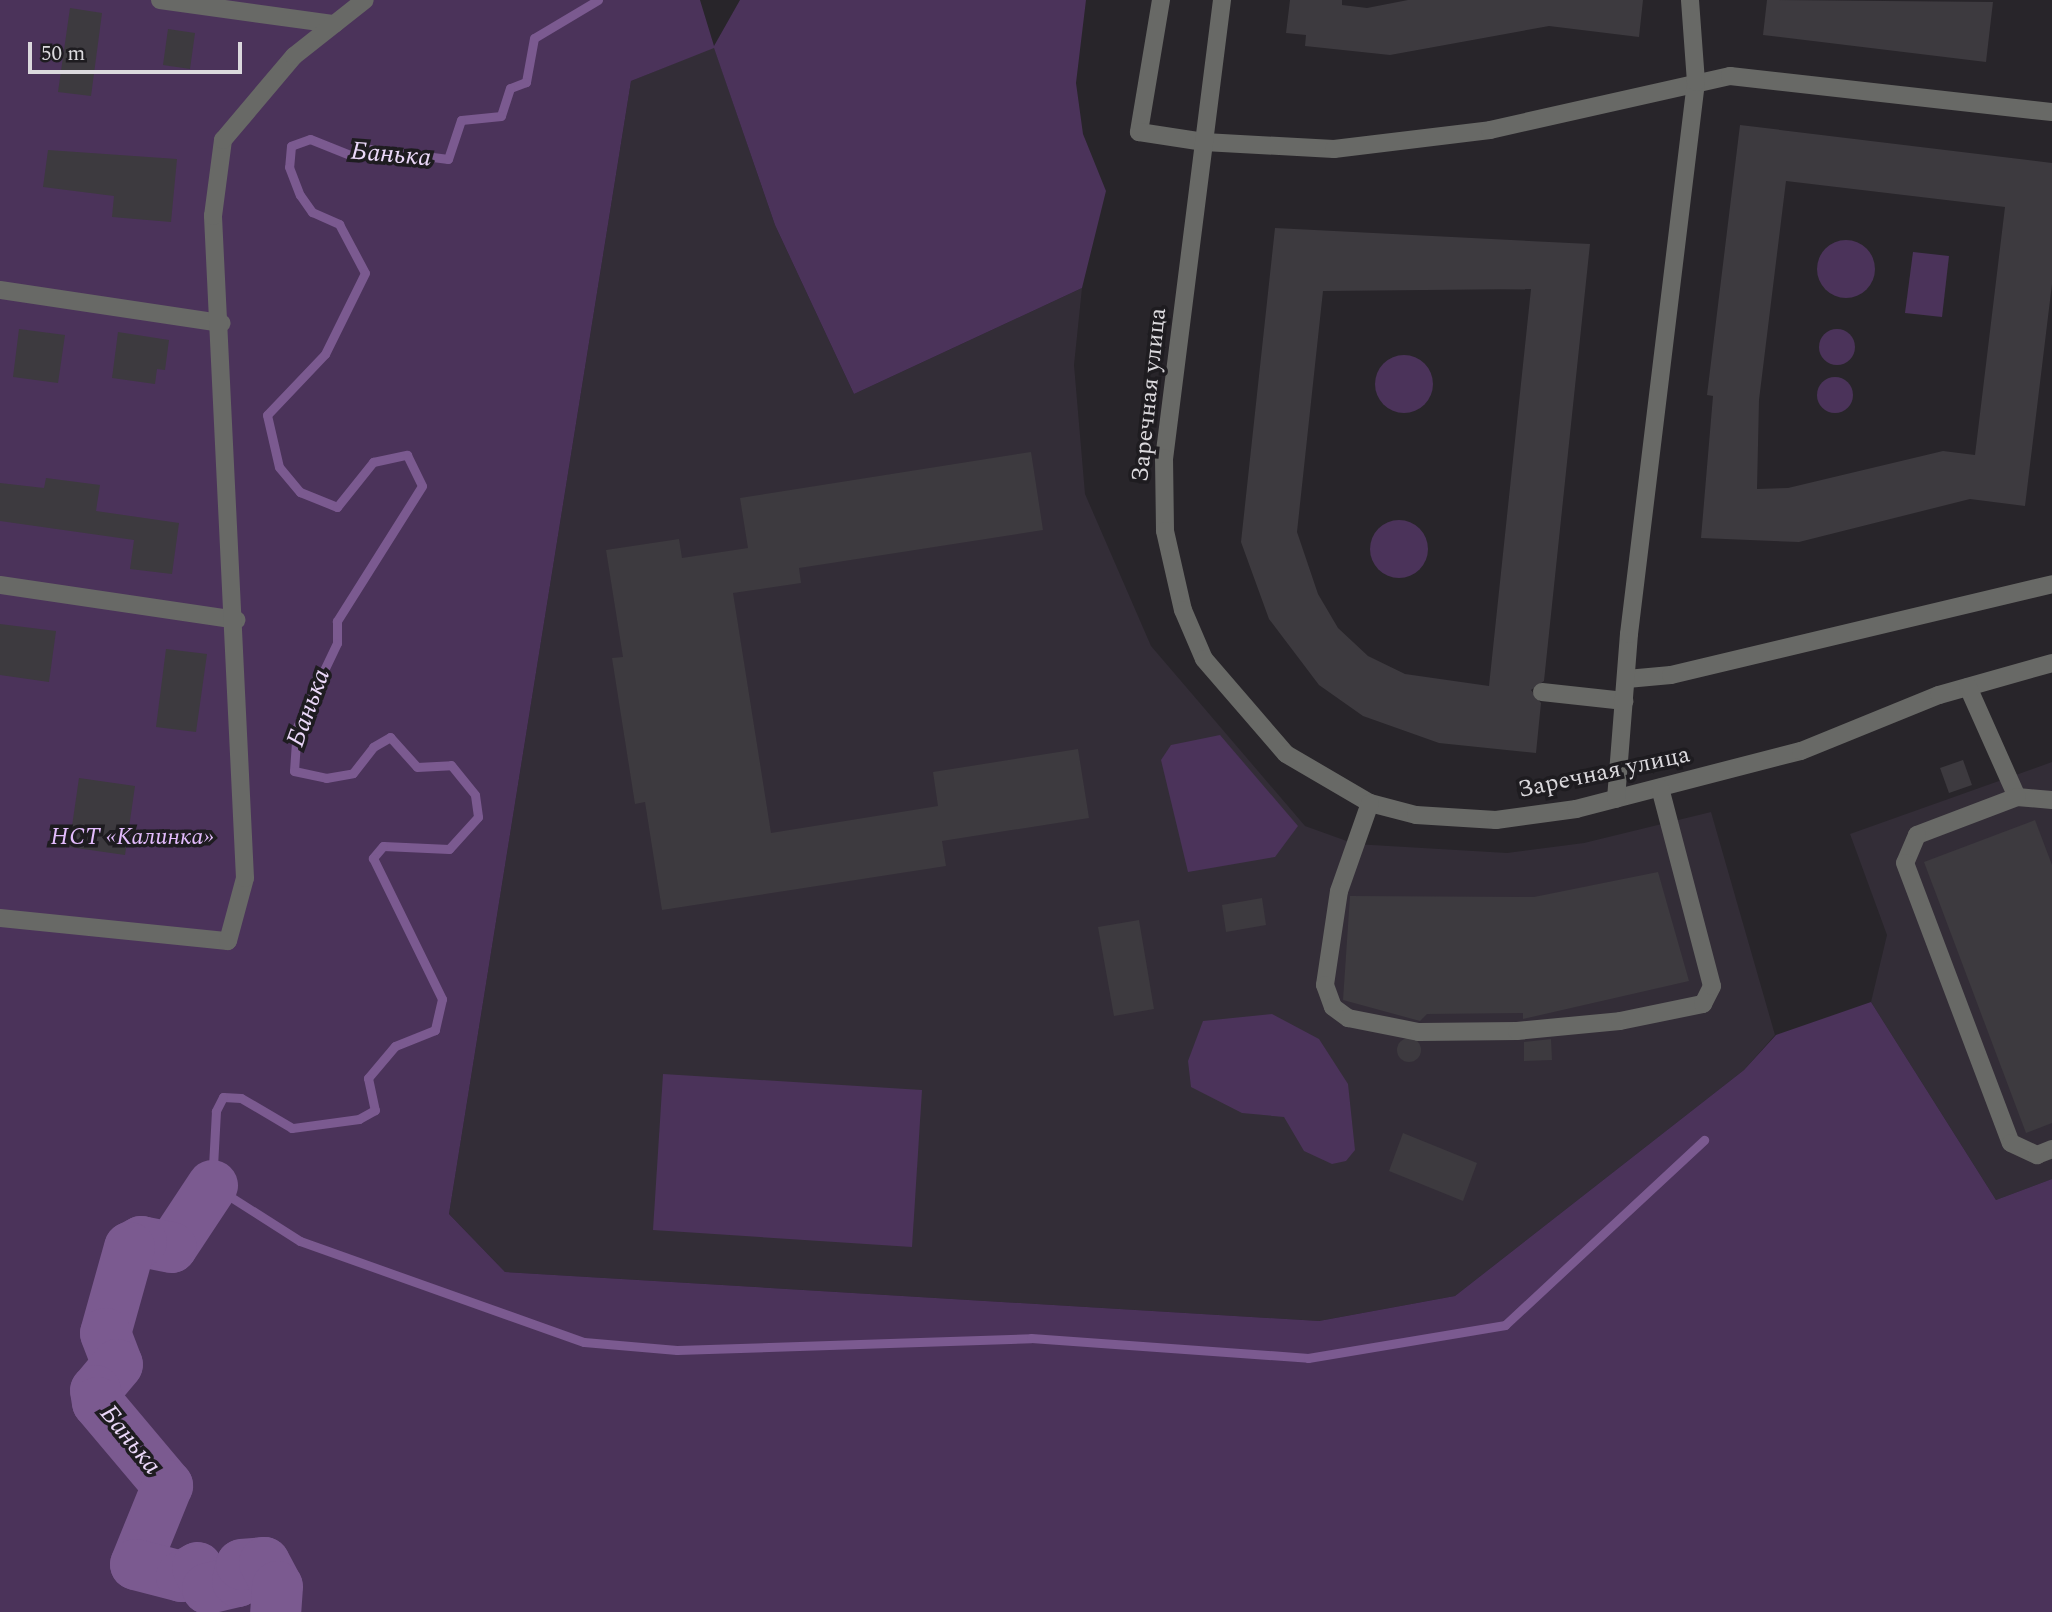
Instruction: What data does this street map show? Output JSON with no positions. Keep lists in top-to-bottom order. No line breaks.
{"streets":{"street":["Заречная улица"]},"water":["Банька"],"parks":["НСТ «Калинка»"],"scale_bar":"50 m"}
